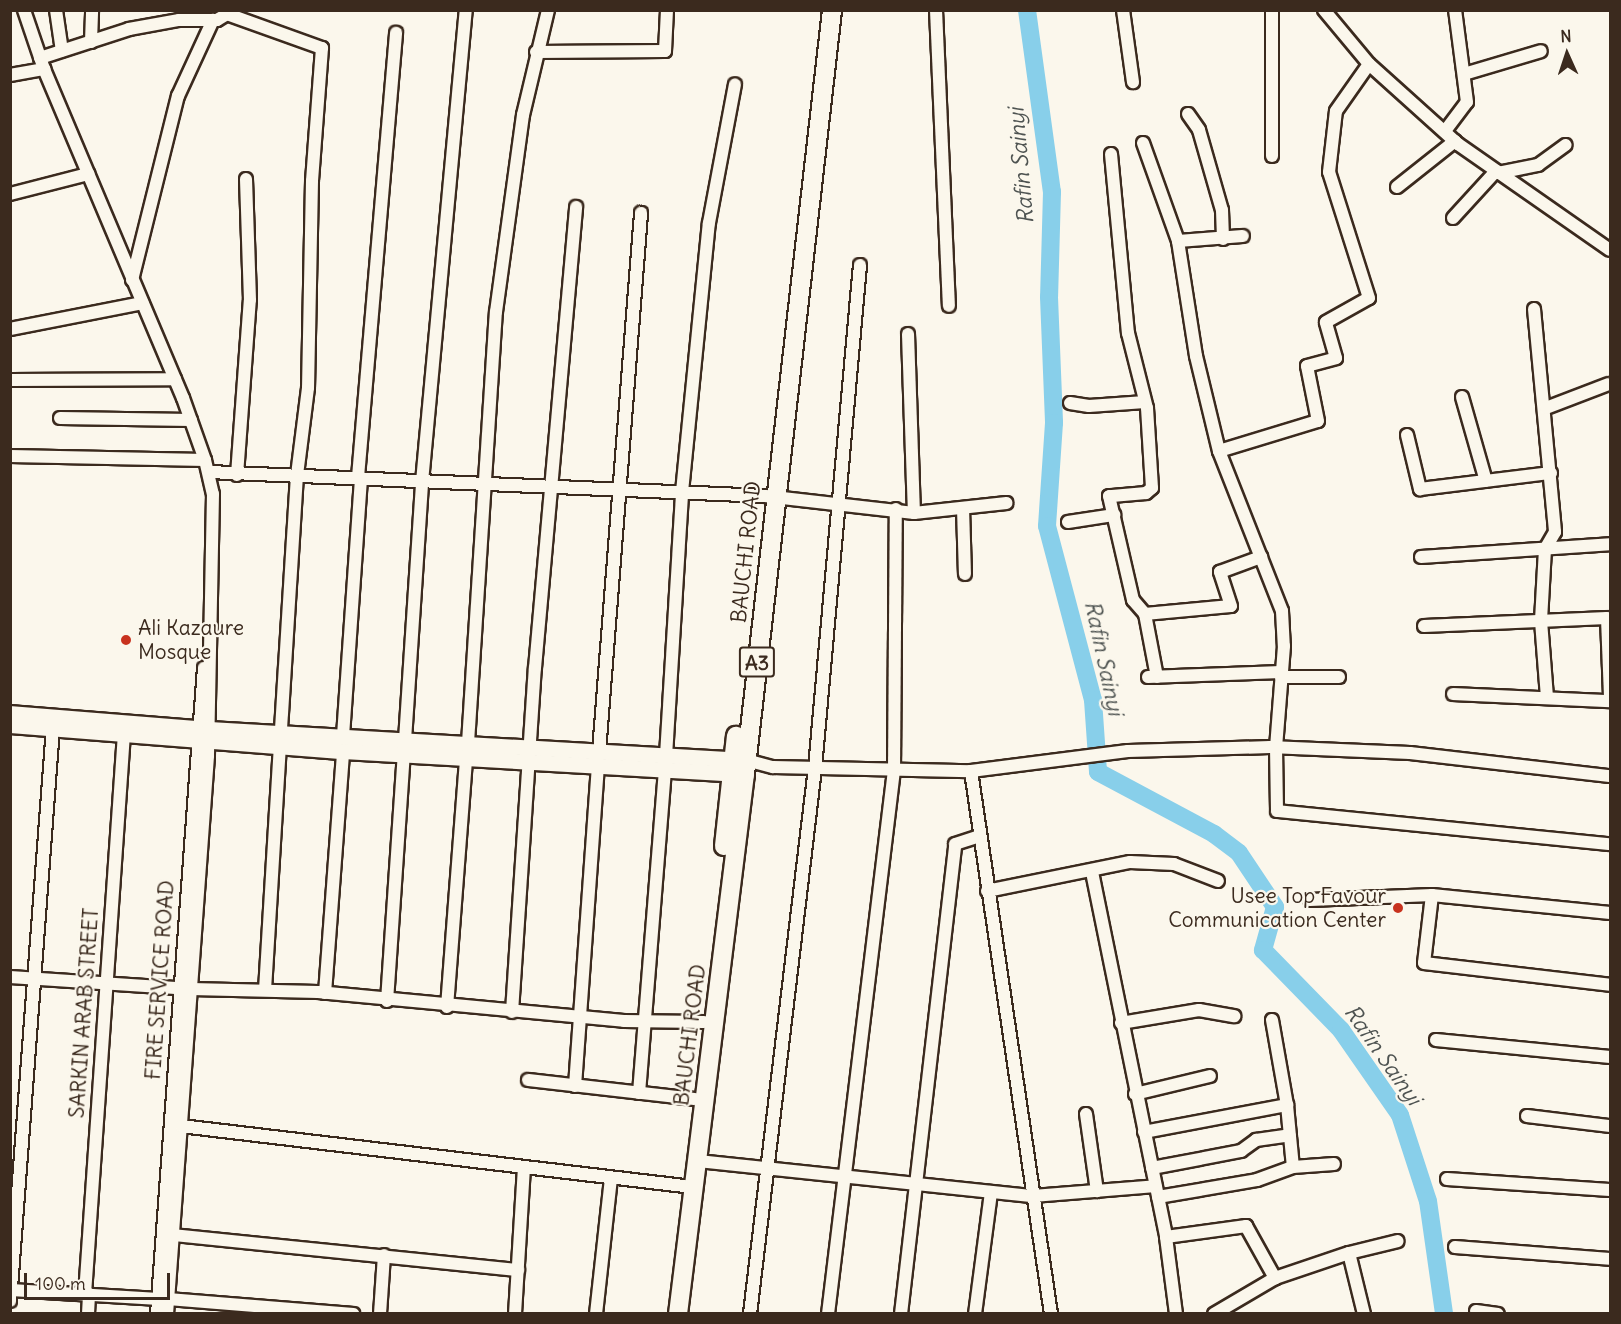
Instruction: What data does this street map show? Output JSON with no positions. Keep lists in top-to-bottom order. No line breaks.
{"streets":{"highway":["BAUCHI ROAD","A3"],"street":["FIRE SERVICE ROAD","SARKIN ARAB STREET"]},"water":["Rafin Sainyi"],"places":["Ali Kazaure Mosque","Usee Top Favour Communication Center"],"scale_bar":"100 m","north":"top"}
